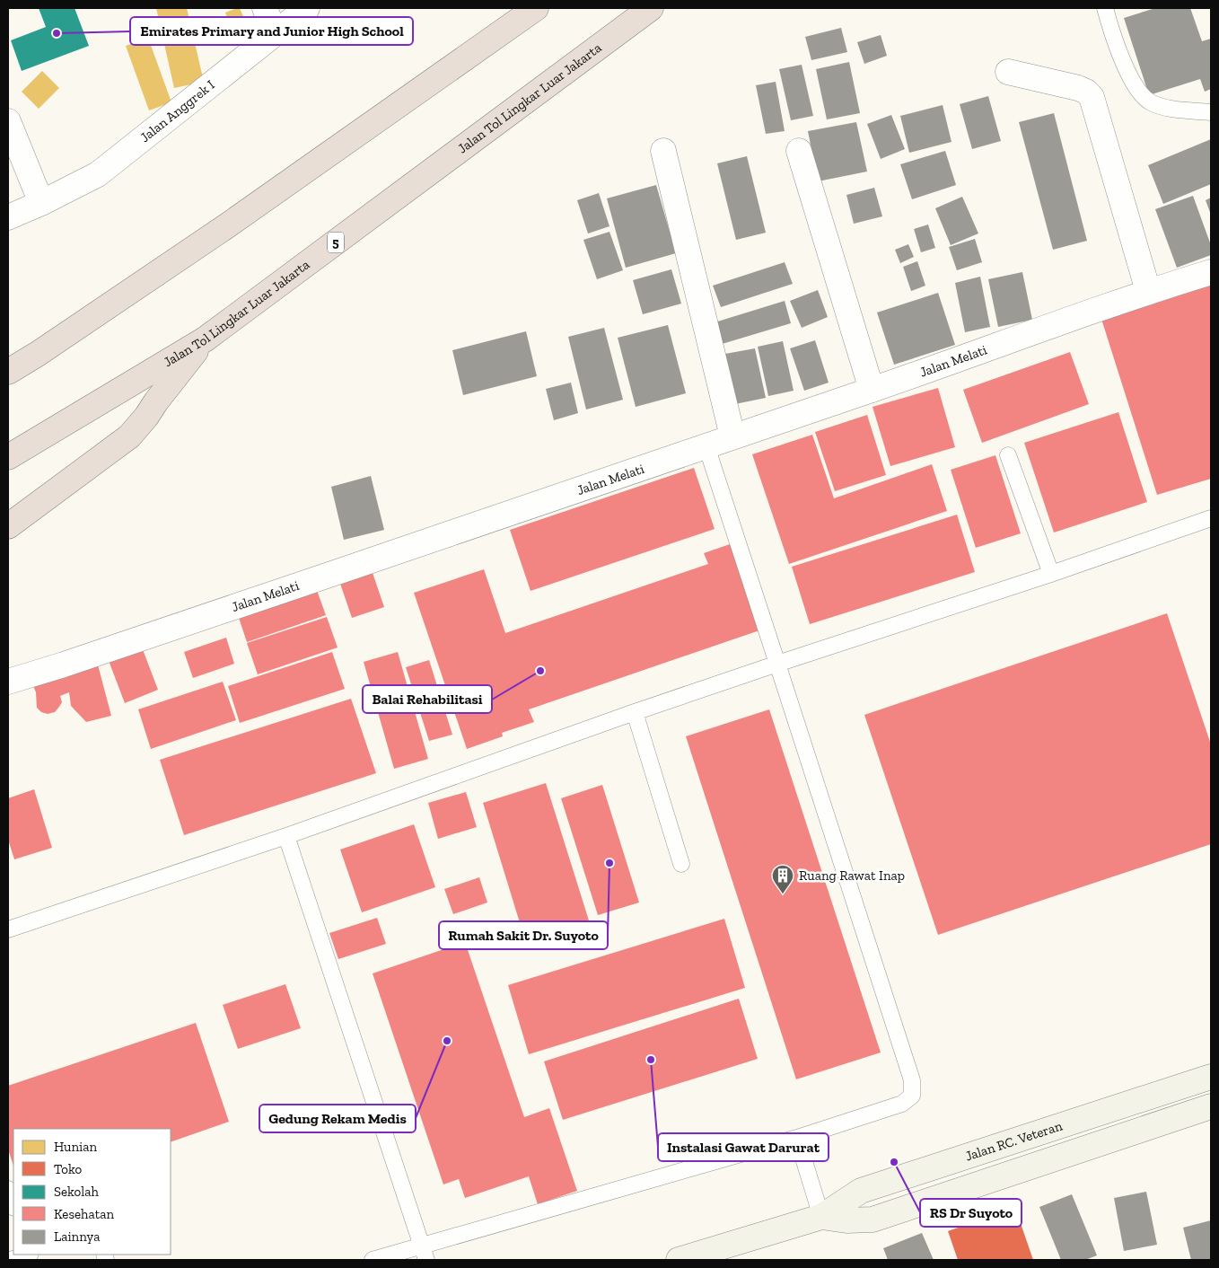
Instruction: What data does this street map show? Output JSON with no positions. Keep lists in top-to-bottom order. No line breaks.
{"streets":{"highway":["Jalan Tol Lingkar Luar Jakarta","5"],"main road":["Jalan RC. Veteran"],"street":["Jalan Anggrek I","Jalan Melati"]},"places":{"other":["Emirates Primary and Junior High School","Balai Rehabilitasi","Rumah Sakit Dr. Suyoto","Gedung Rekam Medis","Instalasi Gawat Darurat","RS Dr Suyoto"],"building":["Ruang Rawat Inap"]},"legend":["Hunian","Toko","Sekolah","Kesehatan","Lainnya"]}
